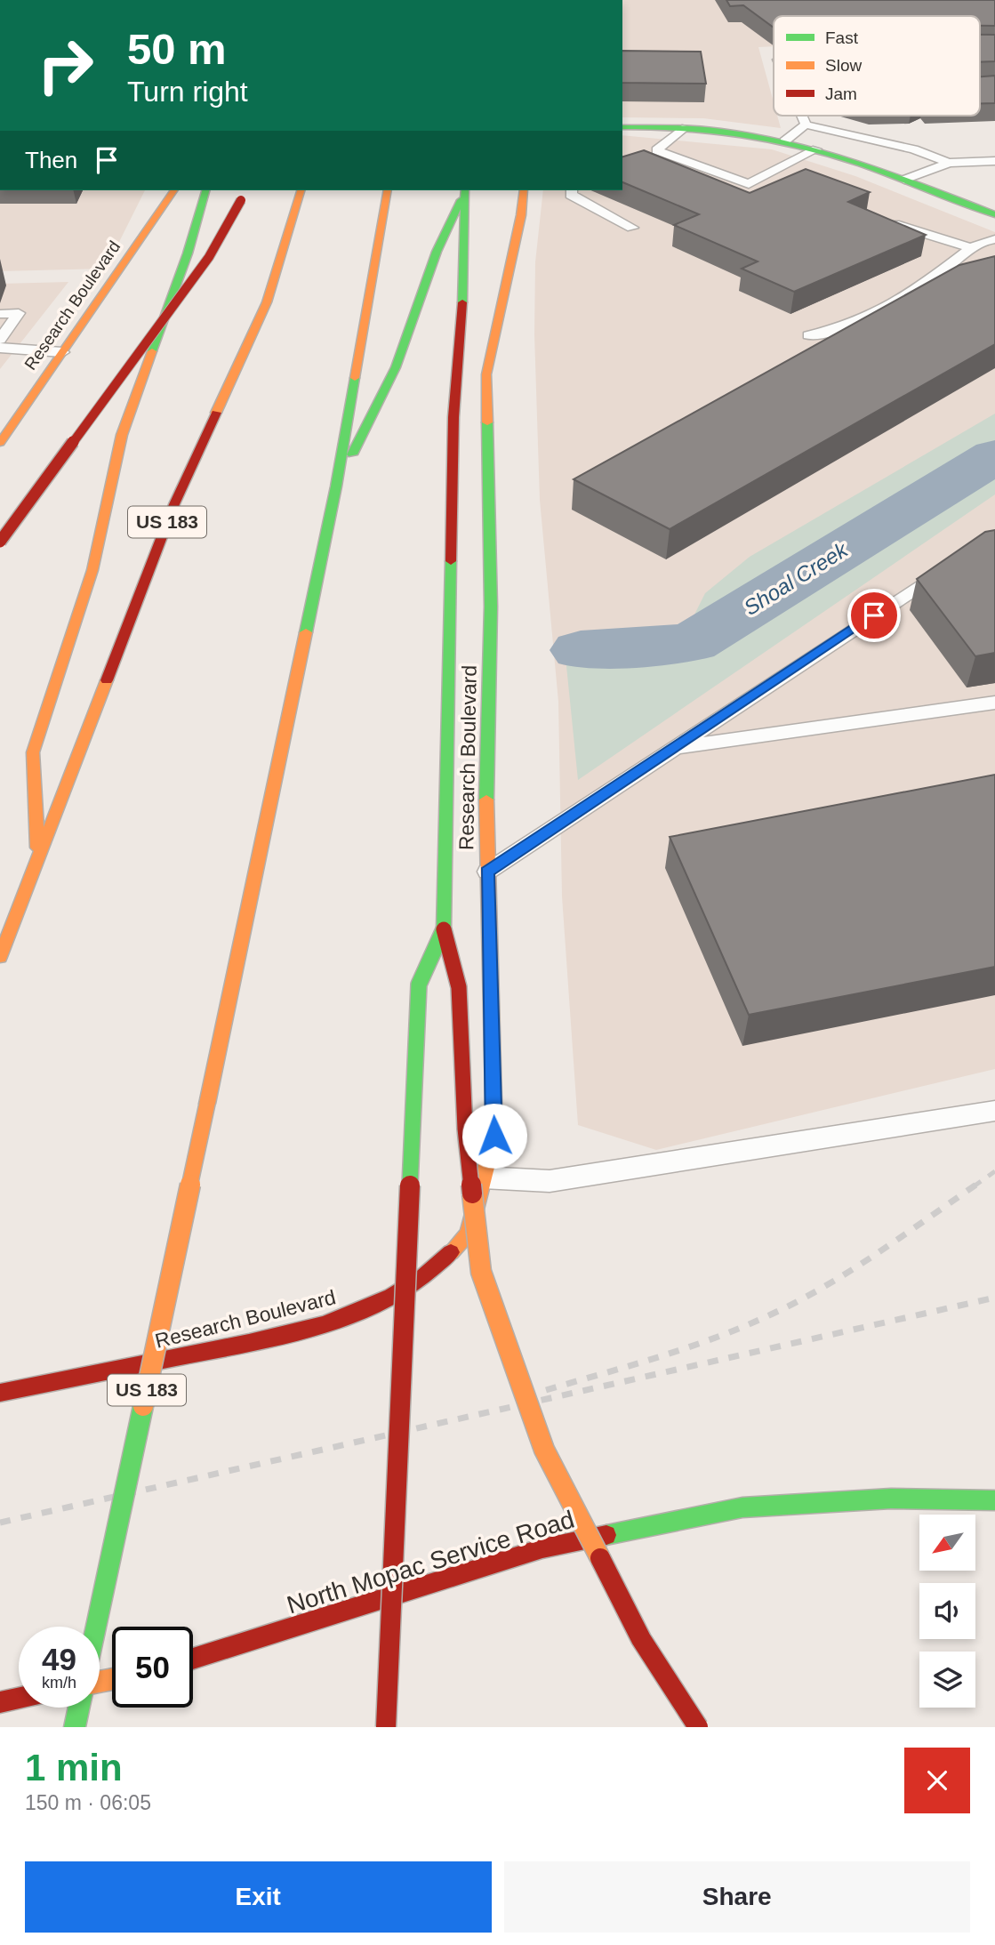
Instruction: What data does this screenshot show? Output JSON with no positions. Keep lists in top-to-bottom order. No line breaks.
{"streets":{"main road":["Research Boulevard","US 183","North Mopac Service Road"]},"water":["Shoal Creek"],"legend":["Fast","Slow","Jam"],"north":"bottom left","page":{"turn":["50 m","Turn right"],"then":"Then","speed":"49 km/h","limit":"50","heading":["1 min","150 m · 06:05"],"buttons":["Exit","Share"]}}
